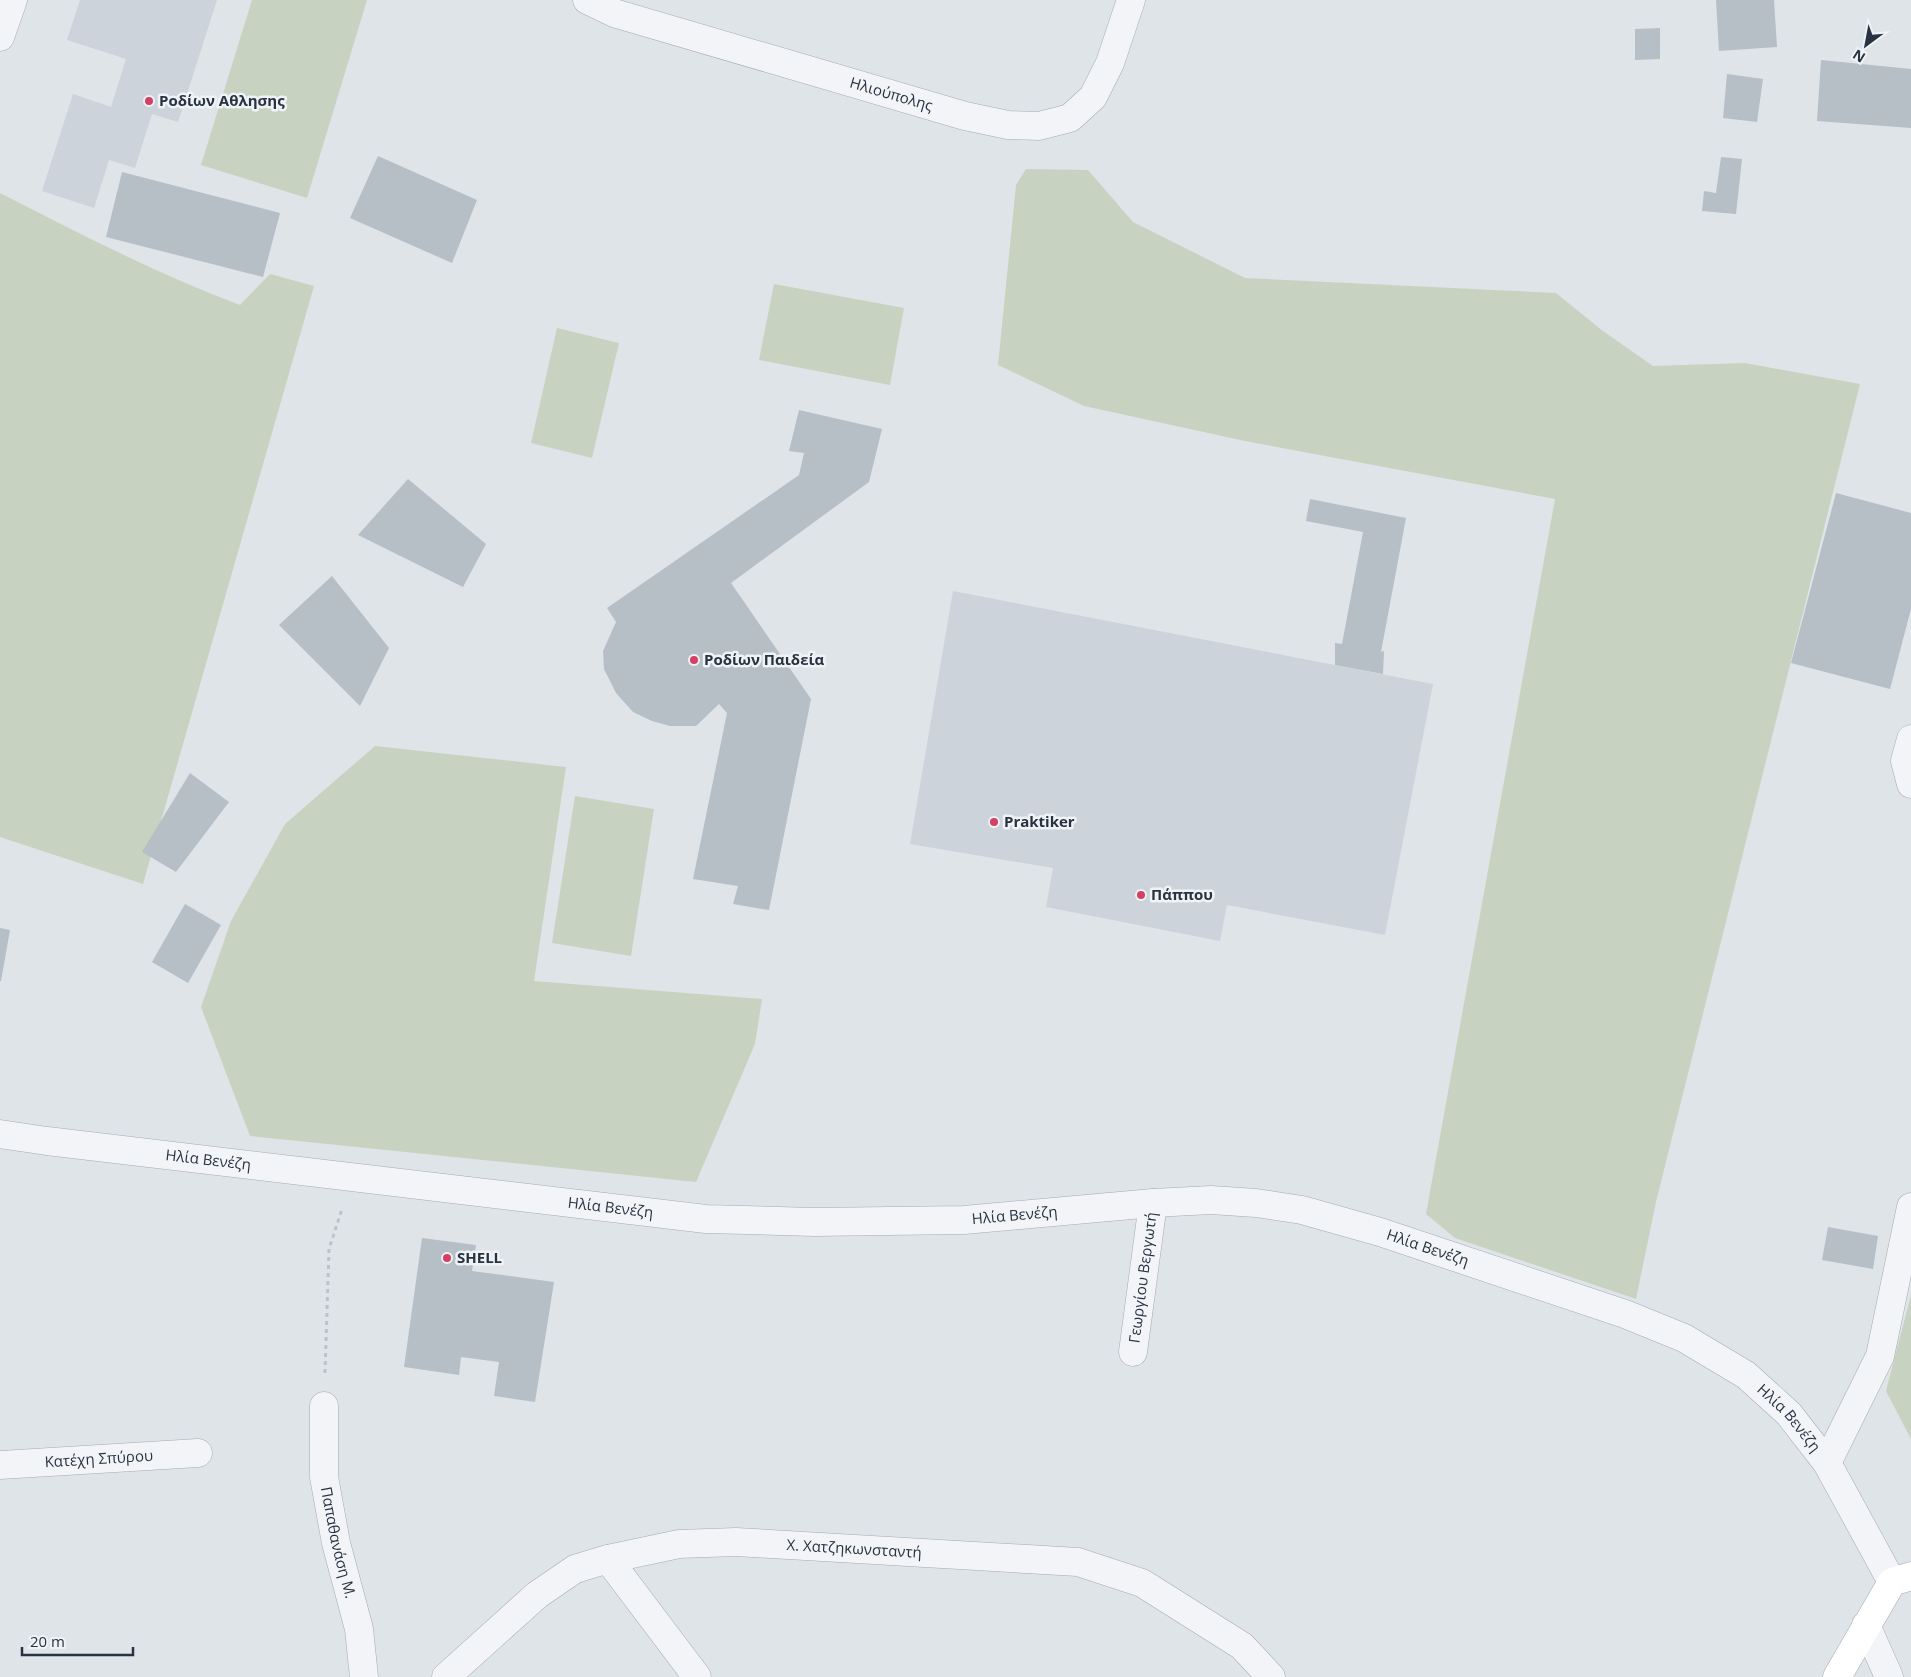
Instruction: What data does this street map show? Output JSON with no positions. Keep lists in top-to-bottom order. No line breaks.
{"streets":{"street":["Ηλιούπολης","Ηλία Βενέζη","Γεωργίου Βεργωτή","Κατέχη Σπύρου","Παπαθανάση Μ.","Χ. Χατζηκωνσταντή"]},"crossings":[["Ηλία Βενέζη","Γεωργίου Βεργωτή"]],"places":["Ροδίων Αθλησης","Ροδίων Παιδεία","Praktiker","Πάππου","SHELL"],"scale_bar":"20 m","north":"bottom left"}
